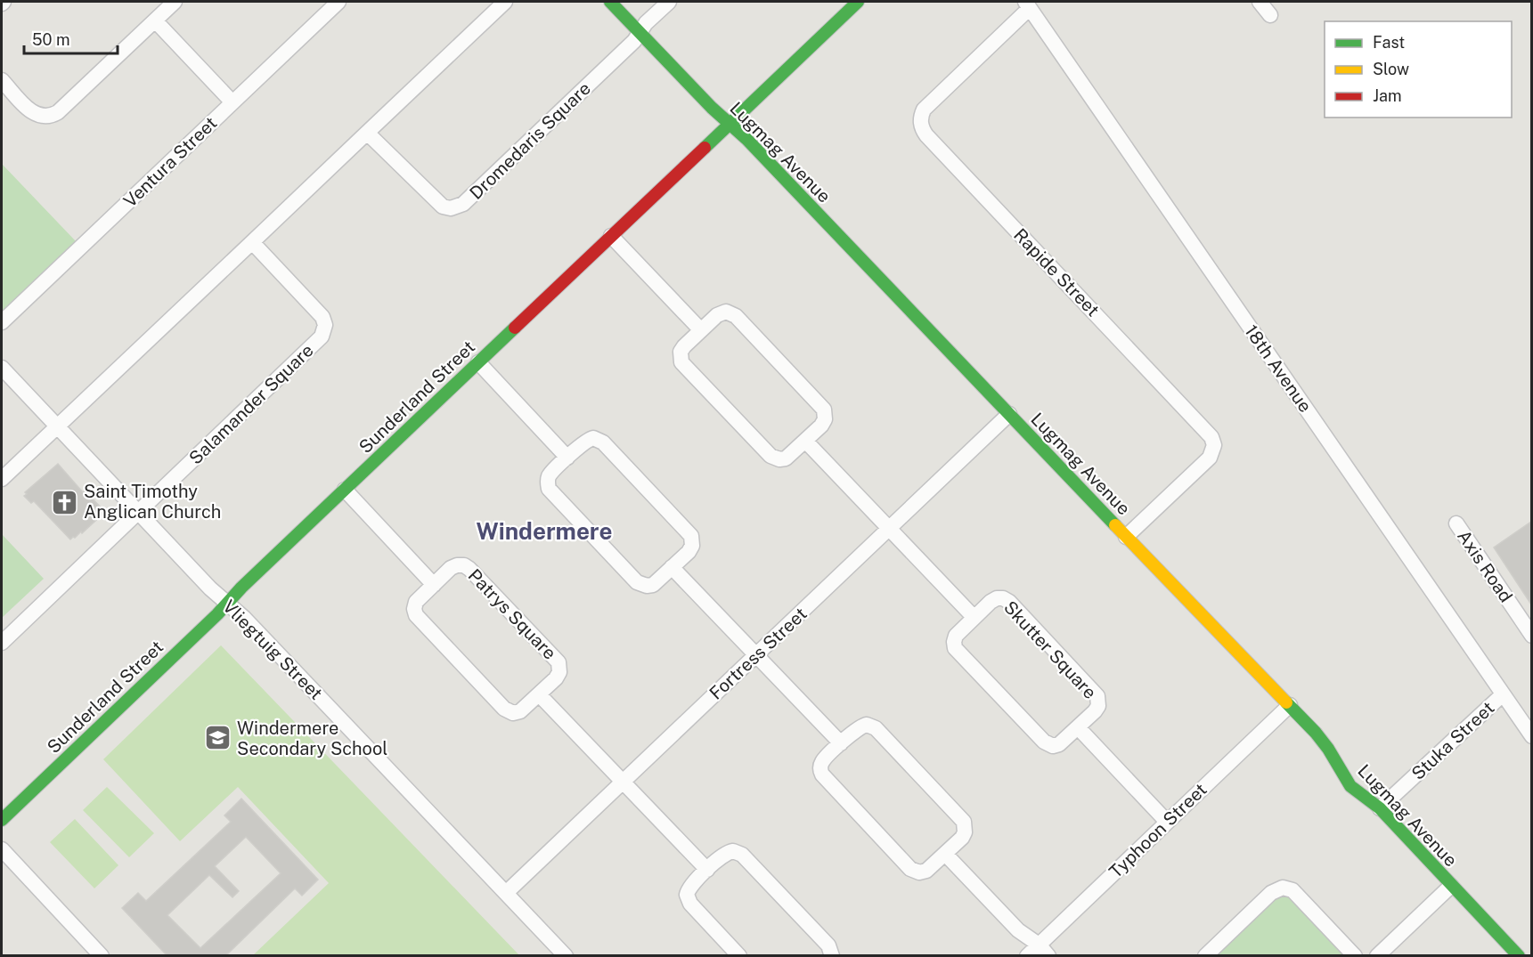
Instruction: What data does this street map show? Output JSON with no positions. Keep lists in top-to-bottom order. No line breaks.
{"streets":{"street":["Dromedaris Square","Lugmag Avenue","Ventura Street","Rapide Street","18th Avenue","Sunderland Street","Salamander Square","Axis Road","Patrys Square","Vliegtuig Street","Skutter Square","Fortress Street","Stuka Street","Typhoon Street"]},"crossings":[["Dromedaris Square","Lugmag Avenue"],["Lugmag Avenue","Rapide Street"],["Lugmag Avenue","Sunderland Street"],["Lugmag Avenue","Fortress Street"],["Lugmag Avenue","Stuka Street"],["Lugmag Avenue","Typhoon Street"],["Rapide Street","18th Avenue"],["18th Avenue","Stuka Street"],["Sunderland Street","Vliegtuig Street"],["Salamander Square","Vliegtuig Street"],["Vliegtuig Street","Fortress Street"],["Skutter Square","Typhoon Street"]],"districts":["Windermere"],"places":{"church":["Saint Timothy Anglican Church"],"school or university":["Windermere Secondary School"]},"legend":["Fast","Slow","Jam"],"scale_bar":"50 m"}
